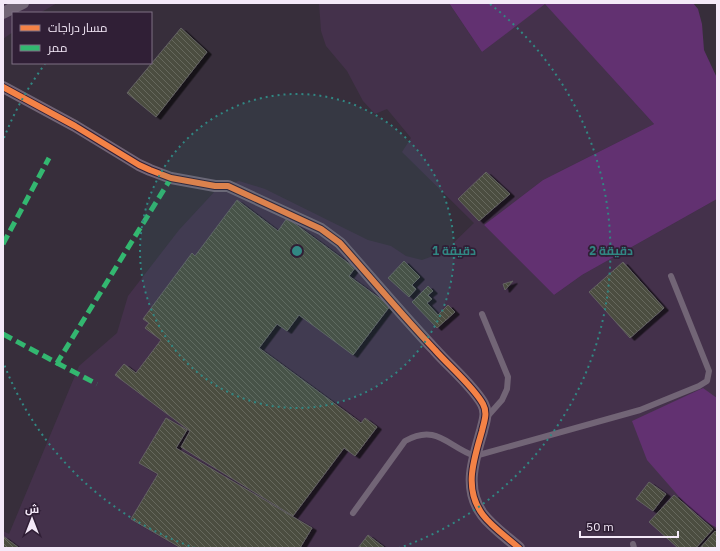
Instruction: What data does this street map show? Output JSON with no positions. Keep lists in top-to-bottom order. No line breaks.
{"legend":["مسار دراجات","ممر"],"scale_bar":"50 m","north":"top","rings":["1 دقيقة","2 دقيقة"]}
